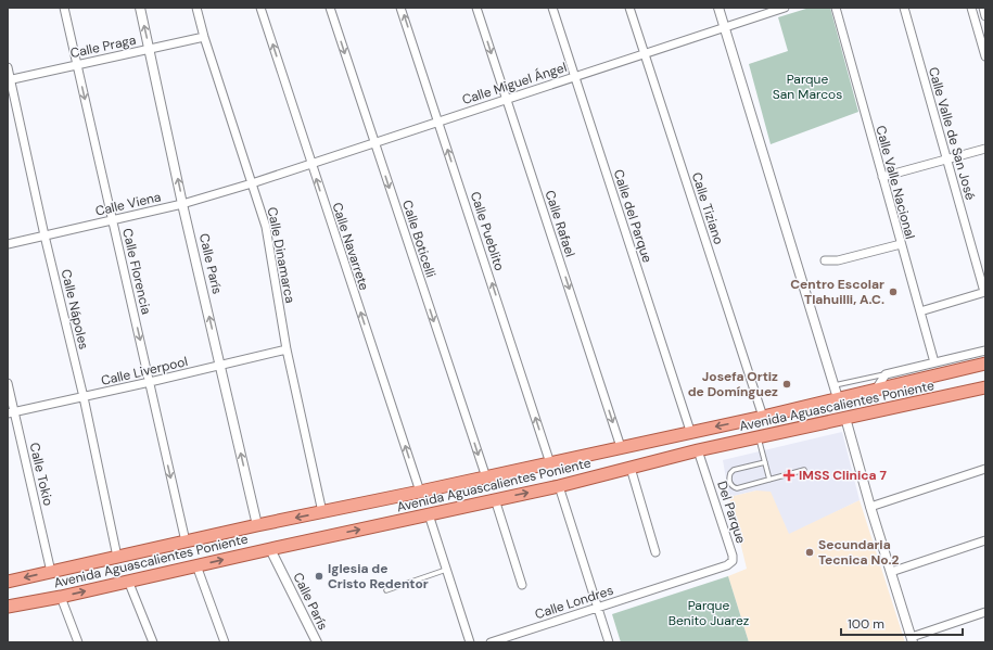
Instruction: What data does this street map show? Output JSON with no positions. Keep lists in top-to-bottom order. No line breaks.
{"streets":{"main road":["Avenida Aguascalientes Poniente"],"street":["Calle Praga","Calle Miguel Ángel","Calle Valle de San José","Calle Valle Nacional","Calle Viena","Calle Tiziano","Calle del Parque","Calle Rafael","Calle Pueblito","Calle Boticelli","Calle Navarrete","Calle Dinamarca","Calle París","Calle Florencia","Calle Nápoles","Calle Liverpool","Calle Tokio","Del Parque","Calle Londres"]},"crossings":[["Calle Praga","Calle Dinamarca"],["Calle Praga","Calle París"],["Calle Praga","Calle Florencia"],["Calle Praga","Calle Nápoles"],["Calle Miguel Ángel","Calle Viena"],["Calle Miguel Ángel","Calle Tiziano"],["Calle Miguel Ángel","Calle del Parque"],["Calle Miguel Ángel","Calle Rafael"],["Calle Miguel Ángel","Calle Pueblito"],["Calle Miguel Ángel","Calle Boticelli"],["Calle Miguel Ángel","Calle Navarrete"],["Calle Miguel Ángel","Calle Dinamarca"],["Calle Valle Nacional","Avenida Aguascalientes Poniente"],["Calle Viena","Calle Dinamarca"],["Calle Viena","Calle París"],["Calle Viena","Calle Florencia"],["Calle Viena","Calle Nápoles"],["Calle Tiziano","Avenida Aguascalientes Poniente"],["Calle del Parque","Avenida Aguascalientes Poniente"],["Calle Rafael","Avenida Aguascalientes Poniente"],["Calle Pueblito","Avenida Aguascalientes Poniente"],["Calle Boticelli","Avenida Aguascalientes Poniente"],["Calle Navarrete","Avenida Aguascalientes Poniente"],["Calle Dinamarca","Calle Liverpool"],["Calle Dinamarca","Avenida Aguascalientes Poniente"],["Calle París","Calle Liverpool"],["Calle París","Avenida Aguascalientes Poniente"],["Calle Florencia","Calle Liverpool"],["Calle Florencia","Avenida Aguascalientes Poniente"],["Calle Nápoles","Calle Liverpool"],["Calle Nápoles","Avenida Aguascalientes Poniente"],["Calle Liverpool","Calle Tokio"],["Avenida Aguascalientes Poniente","Calle Tokio"],["Avenida Aguascalientes Poniente","Del Parque"],["Del Parque","Calle Londres"]],"one_way":["Calle Rafael","Calle Pueblito","Calle Boticelli","Calle Navarrete","Calle París","Calle Florencia"],"parks":["Parque San Marcos","Parque Benito Juarez"],"places":{"other":["Centro Escolar Tlahuilli, A.C.","Josefa Ortiz de Domínguez","Secundaria Tecnica No.2","Iglesia de Cristo Redentor"],"health":["IMSS Clinica 7"]},"scale_bar":"100 m"}
